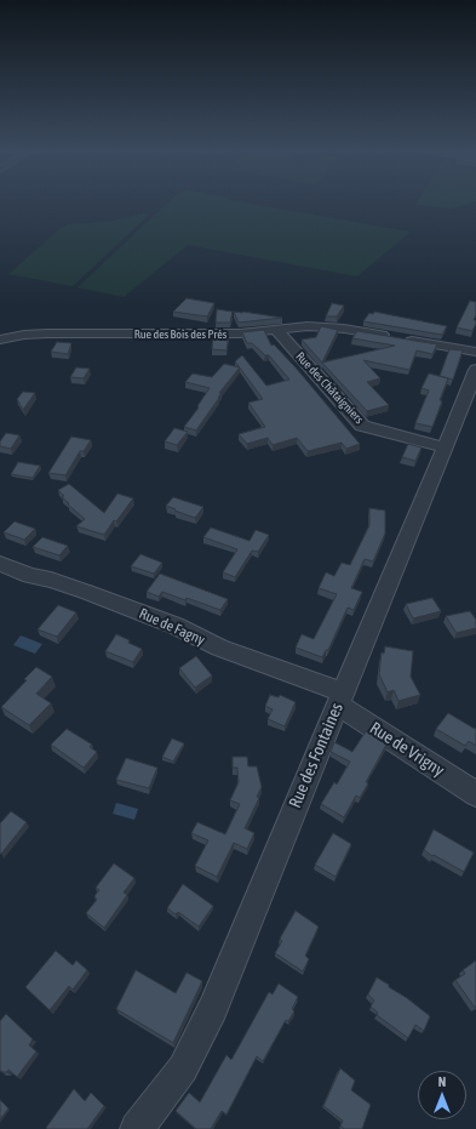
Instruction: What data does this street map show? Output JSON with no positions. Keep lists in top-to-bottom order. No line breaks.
{"streets":{"street":["Rue des Bois des Prés","Rue des Châtaigniers","Rue de Fagny","Rue de Vrigny","Rue des Fontaines"]},"crossings":[["Rue des Bois des Prés","Rue des Châtaigniers"],["Rue des Châtaigniers","Rue des Fontaines"],["Rue de Fagny","Rue de Vrigny"],["Rue de Fagny","Rue des Fontaines"],["Rue de Vrigny","Rue des Fontaines"]],"north":"top"}
